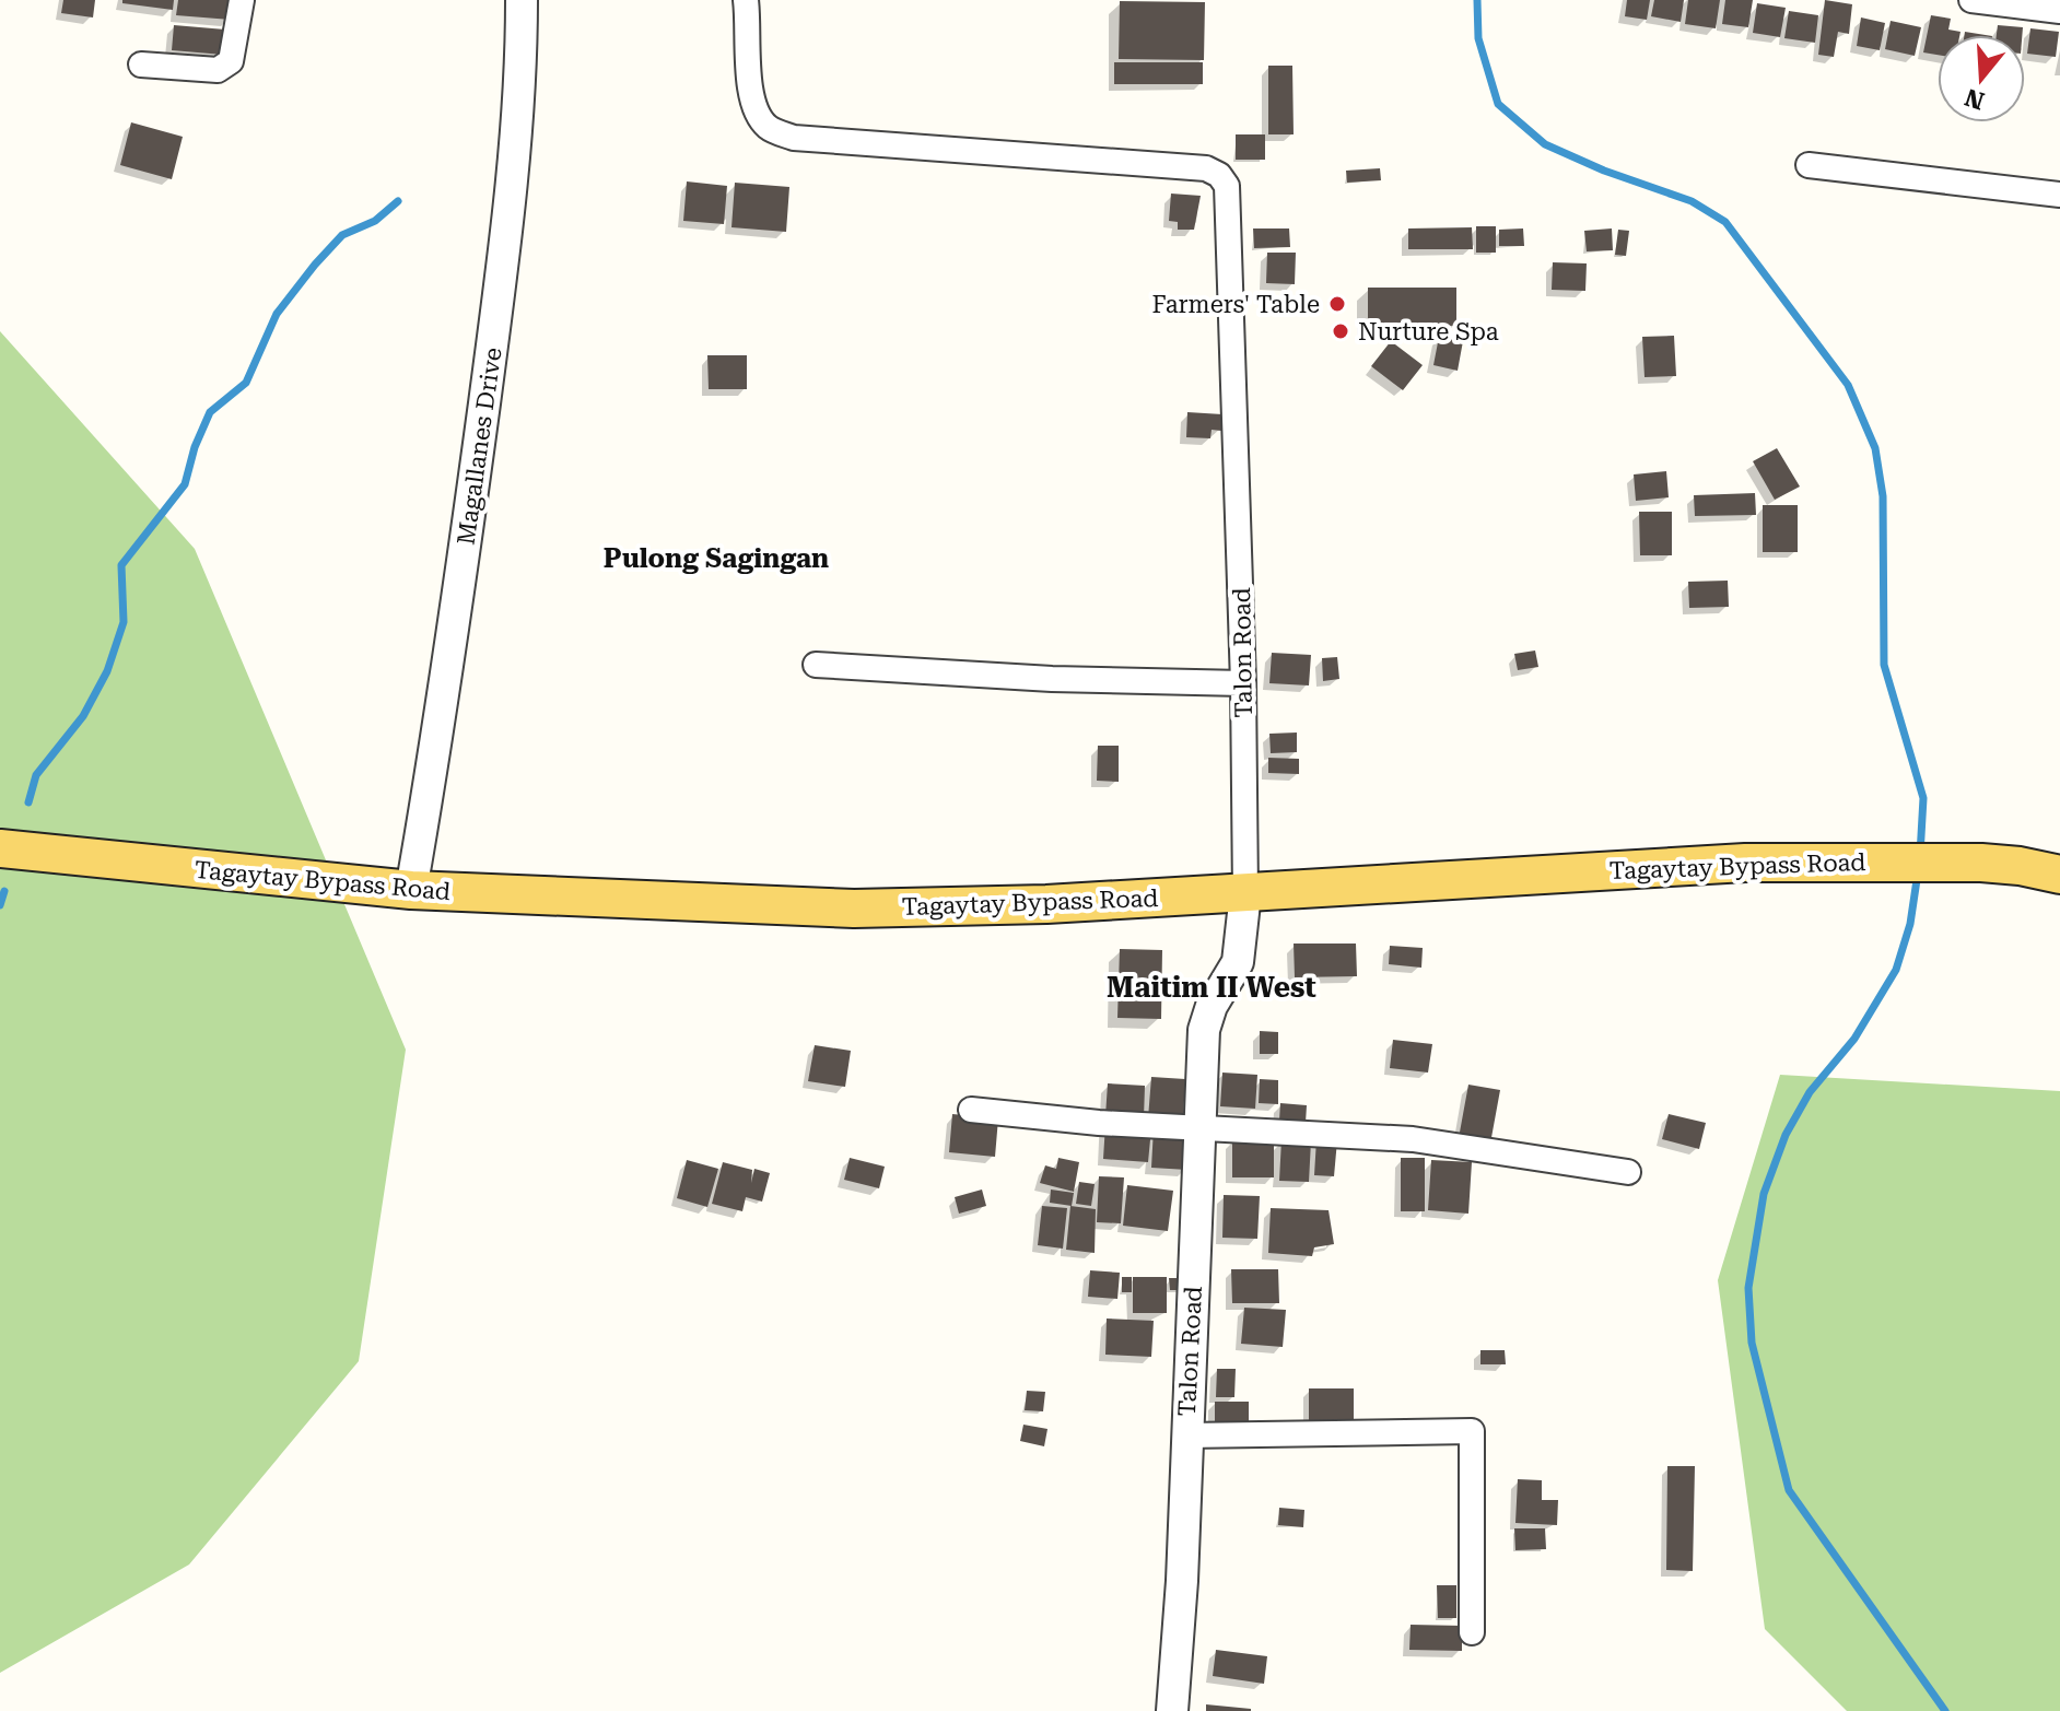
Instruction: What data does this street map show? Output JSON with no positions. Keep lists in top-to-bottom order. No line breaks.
{"streets":{"main road":["Tagaytay Bypass Road"],"street":["Magallanes Drive","Talon Road"]},"crossings":[["Magallanes Drive","Tagaytay Bypass Road"],["Talon Road","Tagaytay Bypass Road"]],"districts":["Pulong Sagingan","Maitim II West"],"places":["Farmers' Table","Nurture Spa"],"north":"bottom"}
